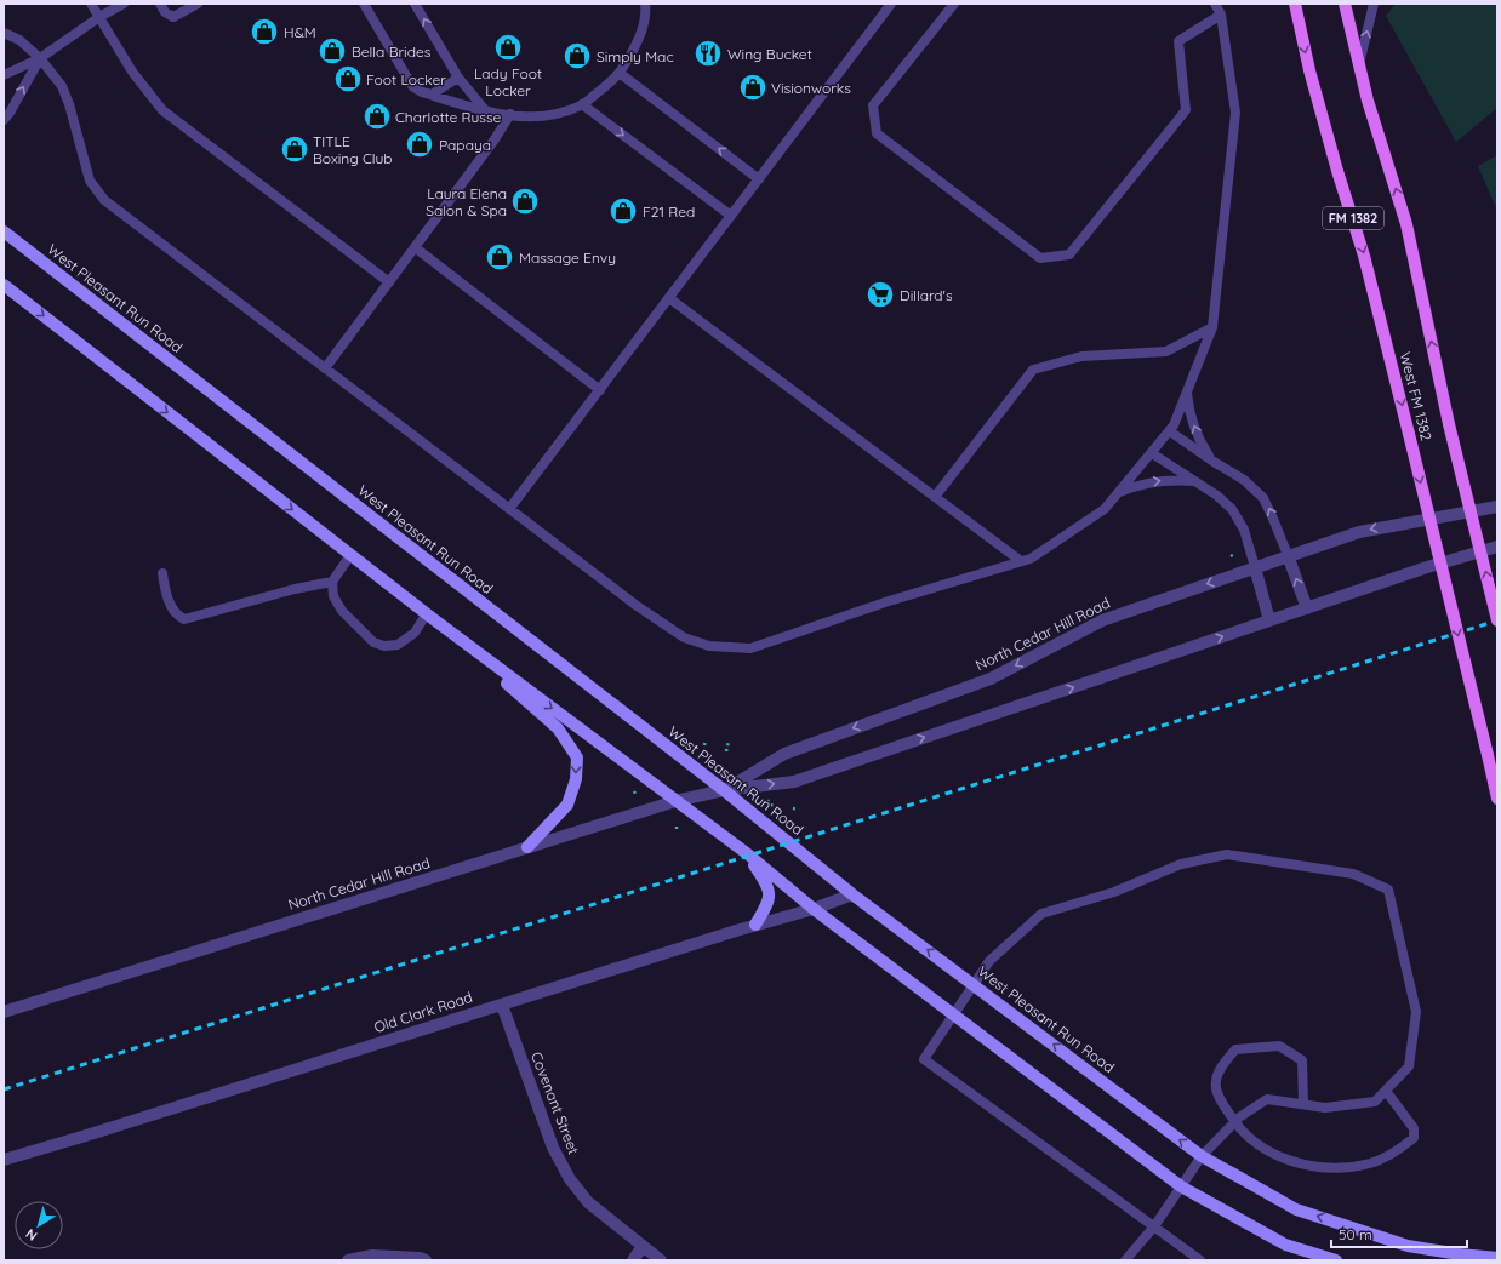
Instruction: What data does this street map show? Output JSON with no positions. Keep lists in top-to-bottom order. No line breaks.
{"streets":{"main road":["FM 1382","West Pleasant Run Road","West FM 1382"],"street":["North Cedar Hill Road","Old Clark Road","Covenant Street"]},"crossings":[["West Pleasant Run Road","North Cedar Hill Road"],["West Pleasant Run Road","Old Clark Road"],["Old Clark Road","Covenant Street"]],"places":{"shop":["H&M","Lady Foot Locker","Bella Brides","Simply Mac","Foot Locker","Visionworks","Charlotte Russe","Papaya","TITLE Boxing Club","Laura Elena Salon & Spa","F21 Red","Massage Envy"],"restaurant":["Wing Bucket"],"supermarket":["Dillard's"]},"scale_bar":"50 m","north":"bottom left"}
